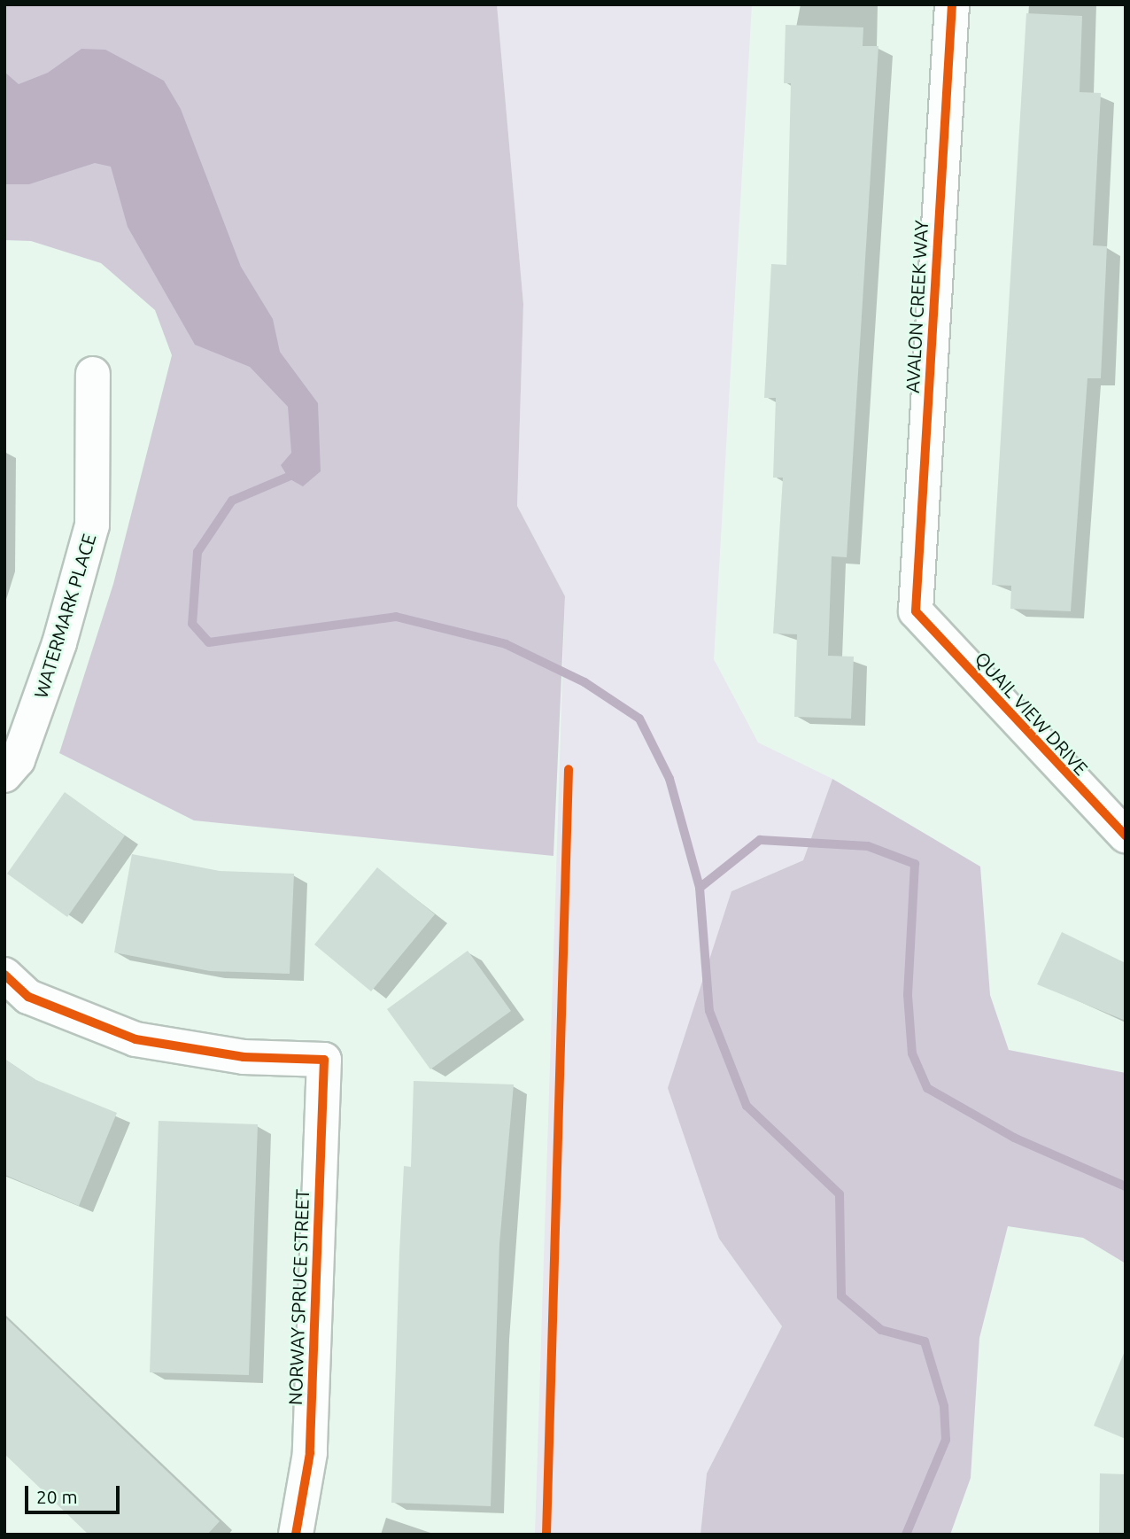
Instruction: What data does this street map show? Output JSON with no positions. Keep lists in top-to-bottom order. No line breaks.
{"streets":{"street":["AVALON CREEK WAY","WATERMARK PLACE","QUAIL VIEW DRIVE","NORWAY SPRUCE STREET"]},"crossings":[["AVALON CREEK WAY","QUAIL VIEW DRIVE"]],"scale_bar":"20 m"}
